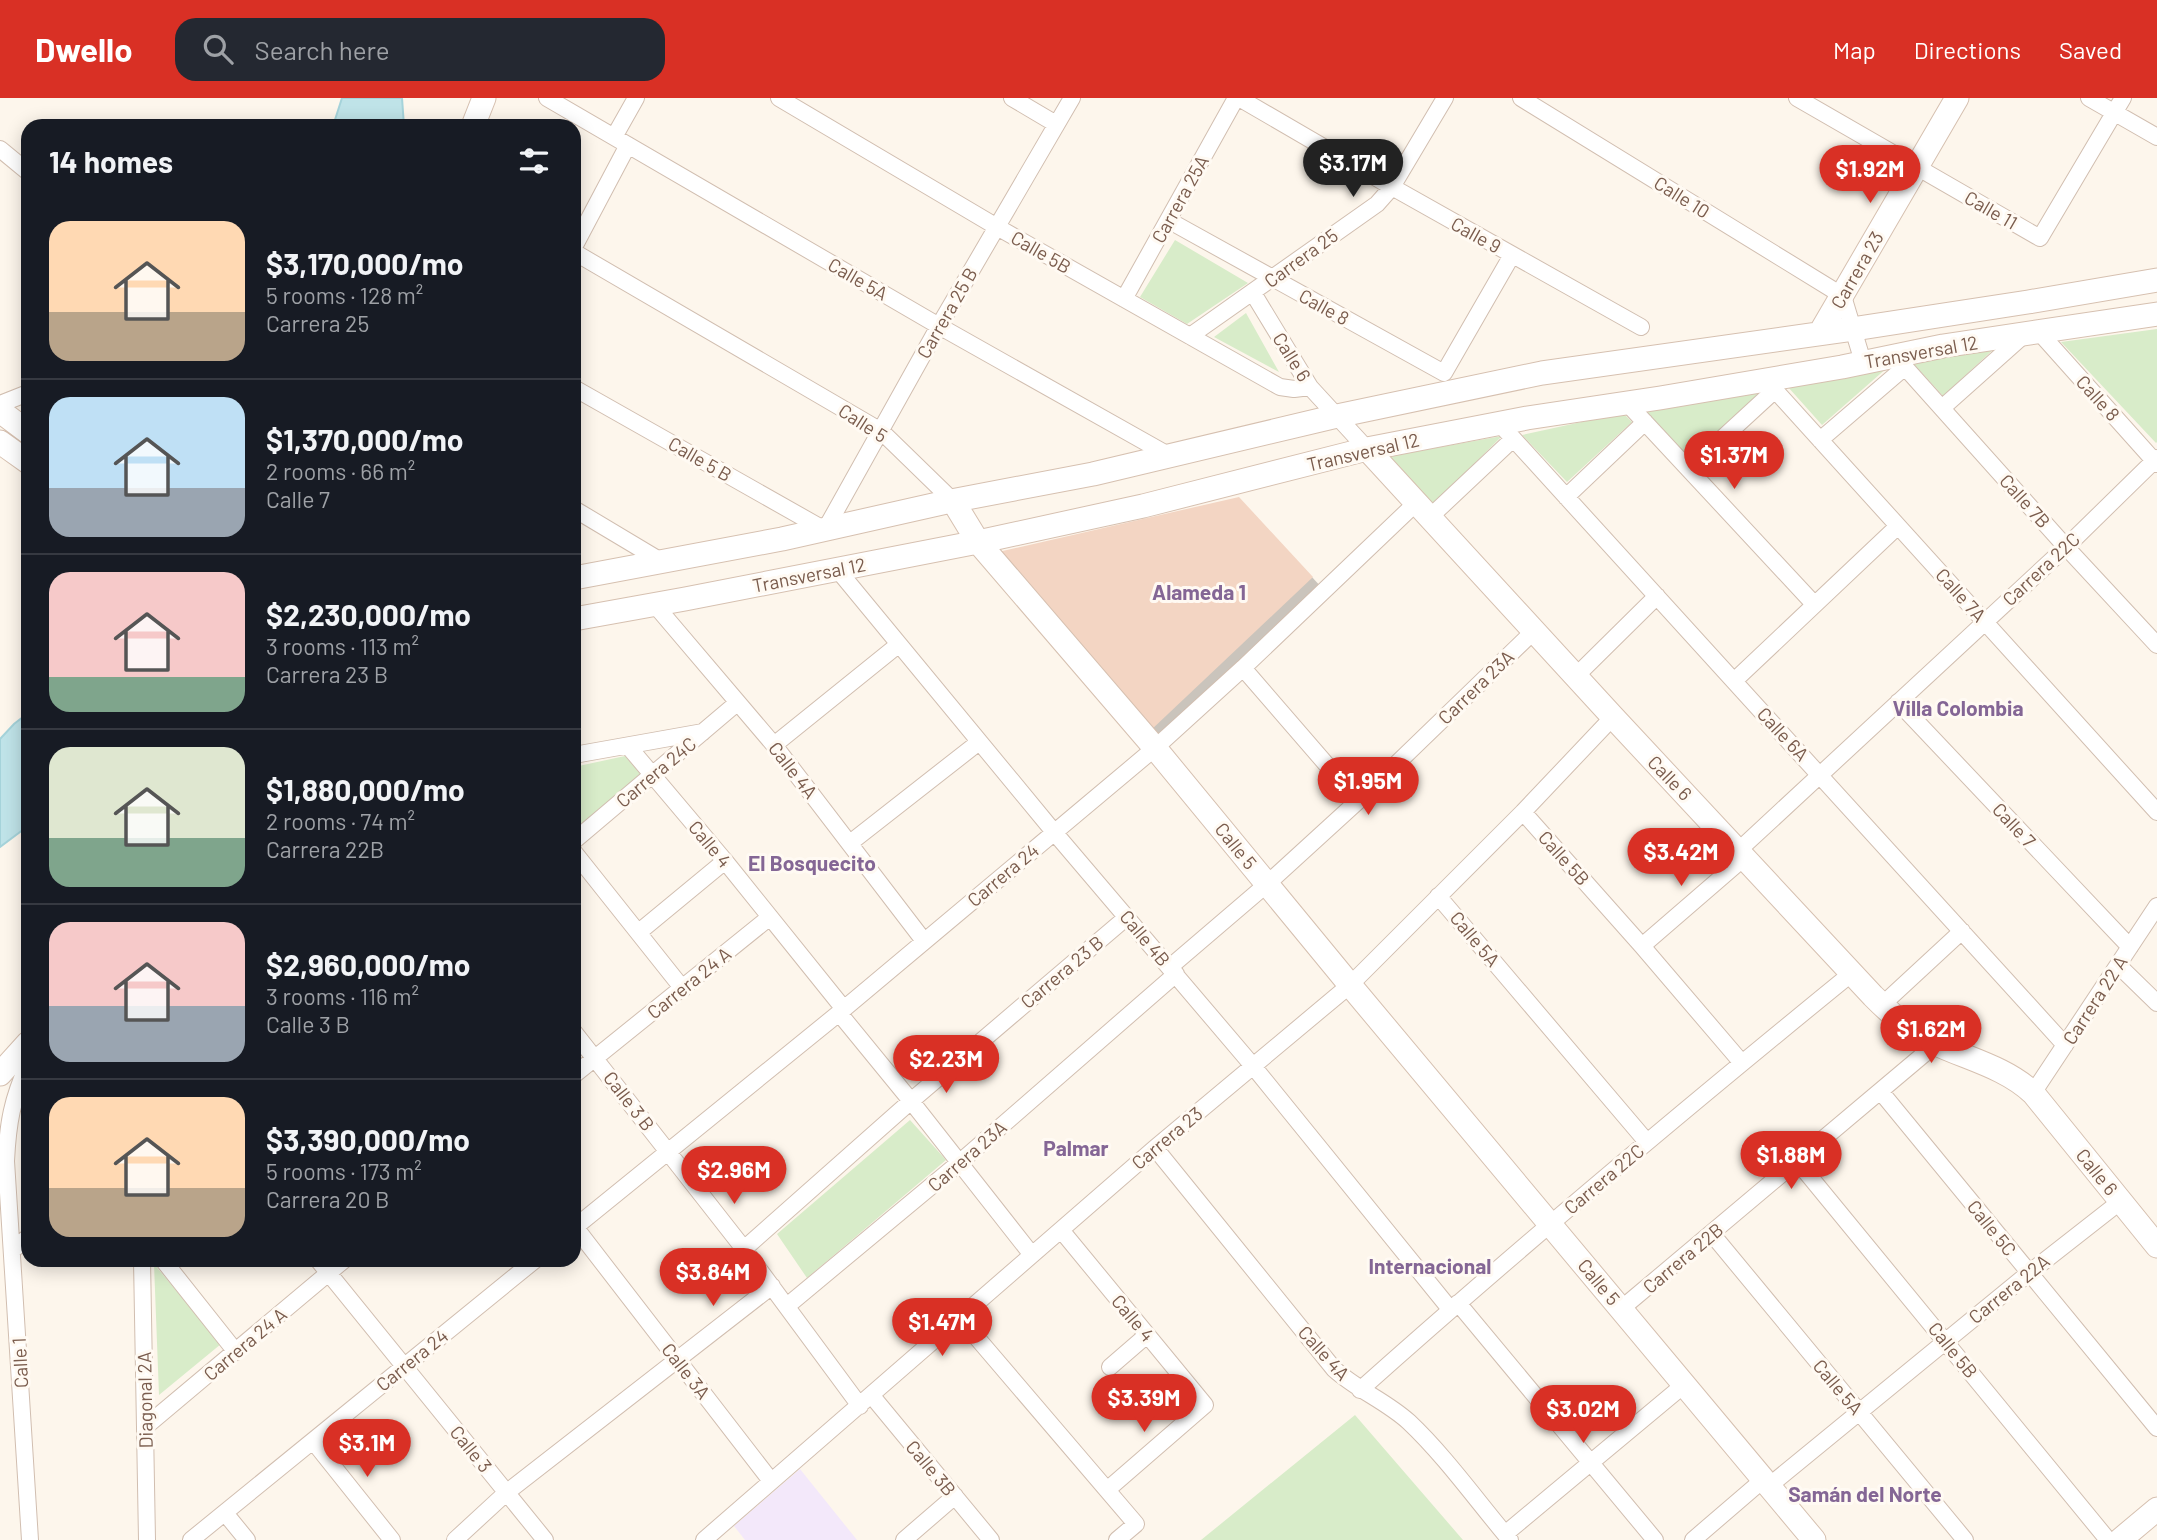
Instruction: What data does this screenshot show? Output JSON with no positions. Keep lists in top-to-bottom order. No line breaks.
{"streets":{"main road":["Carrera 23","Transversal 12","Calle 6","Calle 5"],"street":["Calle 10","Carrera 25A","Calle 11","Calle 9","Calle 5B","Carrera 25","Calle 5A","Calle 8","Carrera 25 B","Calle 5 B","Calle 7B","Carrera 22C","Calle 7A","Carrera 23A","Calle 6A","Calle 4A","Carrera 24C","Calle 7","Calle 4","Carrera 24","Calle 4B","Carrera 23 B","Carrera 24 A","Carrera 22 A","Calle 3 B","Calle 5C","Carrera 22B","Carrera 22A","Calle 1","Calle 3A","Diagonal 2A","Calle 3","Calle 3B"]},"crossings":[["Calle 10","Carrera 23"],["Carrera 25A","Calle 9"],["Carrera 25A","Calle 5B"],["Carrera 25A","Calle 8"],["Calle 11","Carrera 23"],["Calle 9","Carrera 25"],["Calle 9","Calle 8"],["Calle 5B","Carrera 25"],["Calle 5B","Carrera 23"],["Calle 5B","Carrera 25 B"],["Calle 5B","Calle 6"],["Calle 5B","Carrera 22C"],["Calle 5B","Carrera 22B"],["Calle 5B","Carrera 22A"],["Carrera 25","Calle 8"],["Carrera 25","Calle 6"],["Carrera 23","Calle 5A"],["Carrera 23","Transversal 12"],["Carrera 23","Calle 6"],["Carrera 23","Calle 5"],["Carrera 23","Calle 4A"],["Carrera 23","Calle 4"],["Carrera 23","Calle 4B"],["Carrera 23","Calle 3 B"],["Carrera 23","Calle 3A"],["Carrera 23","Calle 3B"],["Calle 5A","Carrera 25 B"],["Calle 5A","Transversal 12"],["Calle 5A","Carrera 22C"],["Calle 5A","Carrera 22B"],["Calle 5A","Carrera 22A"],["Calle 8","Transversal 12"],["Calle 8","Carrera 22C"],["Carrera 25 B","Transversal 12"],["Carrera 25 B","Calle 5"],["Carrera 25 B","Calle 5 B"],["Transversal 12","Calle 6"],["Transversal 12","Calle 5"],["Transversal 12","Calle 5 B"],["Transversal 12","Calle 7B"],["Transversal 12","Calle 7A"],["Transversal 12","Calle 6A"],["Transversal 12","Calle 4A"],["Transversal 12","Carrera 24"],["Transversal 12","Calle 4B"],["Calle 6","Carrera 22C"],["Calle 6","Carrera 23A"],["Calle 6","Carrera 24"],["Calle 6","Carrera 22 A"],["Calle 6","Carrera 22B"],["Calle 6","Carrera 22A"],["Calle 5","Carrera 22C"],["Calle 5","Carrera 23A"],["Calle 5","Carrera 24"],["Calle 5","Carrera 22B"],["Calle 5","Carrera 22A"],["Calle 7B","Carrera 22C"],["Carrera 22C","Calle 7A"],["Carrera 22C","Calle 6A"],["Carrera 22C","Calle 4A"],["Carrera 22C","Calle 7"],["Carrera 22C","Calle 4B"],["Carrera 23A","Calle 4"],["Carrera 23A","Calle 4B"],["Carrera 23A","Calle 3 B"],["Calle 6A","Carrera 24"],["Calle 6A","Carrera 22 A"],["Calle 4A","Carrera 24C"],["Calle 4A","Carrera 24"],["Carrera 24C","Calle 4"],["Calle 7","Carrera 22 A"],["Calle 4","Carrera 24"],["Calle 4","Carrera 23 B"],["Calle 4","Carrera 24 A"],["Carrera 24","Calle 4B"],["Carrera 24","Calle 3 B"],["Carrera 24","Calle 3"],["Calle 4B","Carrera 23 B"],["Carrera 23 B","Calle 3 B"],["Carrera 24 A","Calle 3 B"],["Carrera 24 A","Diagonal 2A"],["Carrera 24 A","Calle 3"],["Calle 3 B","Calle 3B"],["Calle 5C","Carrera 22B"],["Calle 5C","Carrera 22A"]],"districts":["Alameda 1","Villa Colombia","El Bosquecito","Palmar","Internacional","Samán del Norte"],"page":{"header":"Dwello","search":"Search here","nav":["Map","Directions","Saved"],"heading":"14 homes","price":["$3.17M","$1.92M","$1.37M","$1.95M","$3.42M","$1.62M","$2.23M","$1.88M","$2.96M","$3.84M","$1.47M","$3.39M","$3.02M","$3.1M"],"list":[{"name":"$3,170,000/mo","note":"5 rooms · 128 m² · Carrera 25"},{"name":"$1,370,000/mo","note":"2 rooms · 66 m² · Calle 7"},{"name":"$2,230,000/mo","note":"3 rooms · 113 m² · Carrera 23 B"},{"name":"$1,880,000/mo","note":"2 rooms · 74 m² · Carrera 22B"},{"name":"$2,960,000/mo","note":"3 rooms · 116 m² · Calle 3 B"},{"name":"$3,390,000/mo","note":"5 rooms · 173 m² · Carrera 20 B"}]}}
